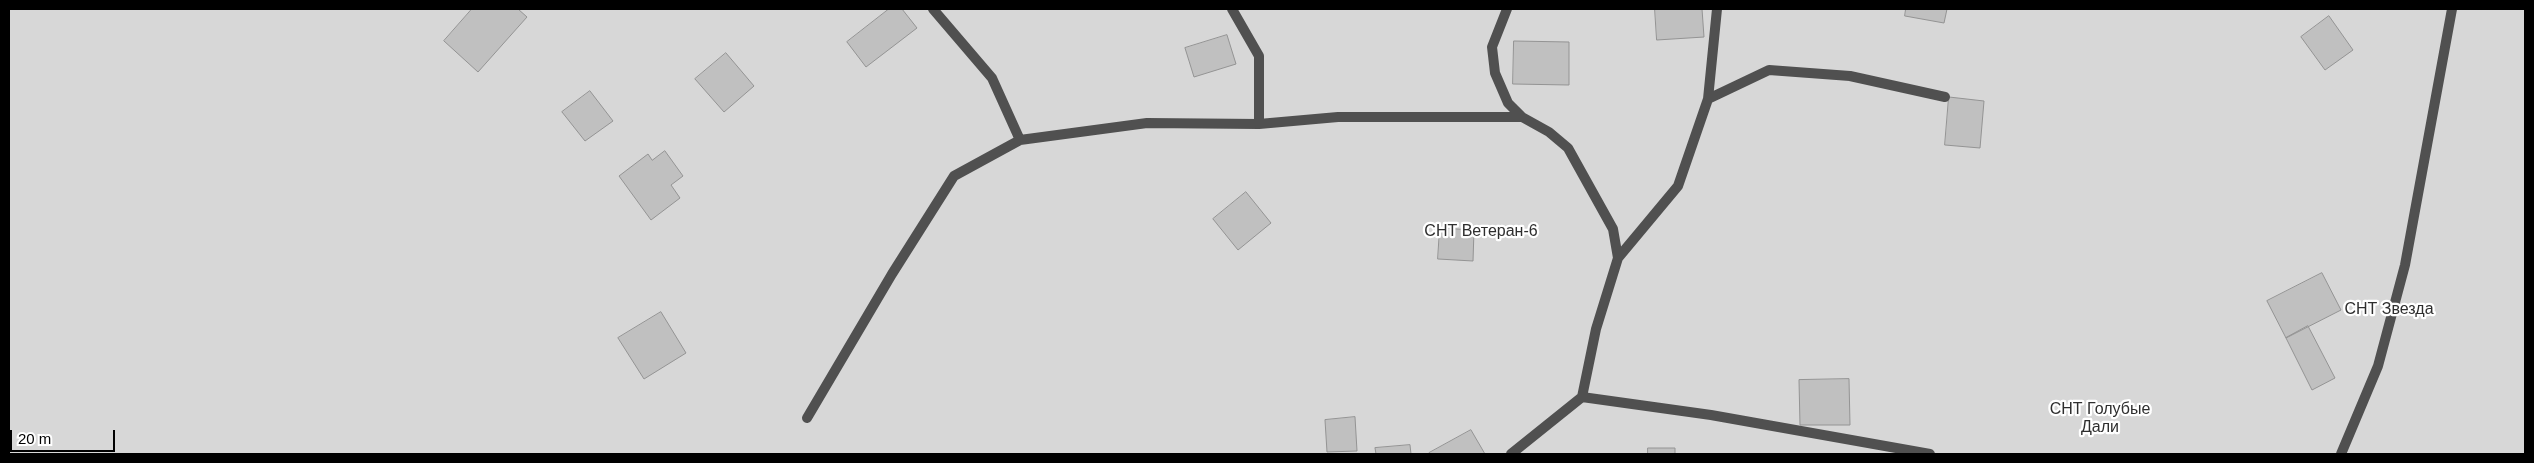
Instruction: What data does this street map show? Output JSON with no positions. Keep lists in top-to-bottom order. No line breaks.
{"parks":["СНТ Ветеран-6","СНТ Звезда","СНТ Голубые Дали"],"scale_bar":"20 m"}
